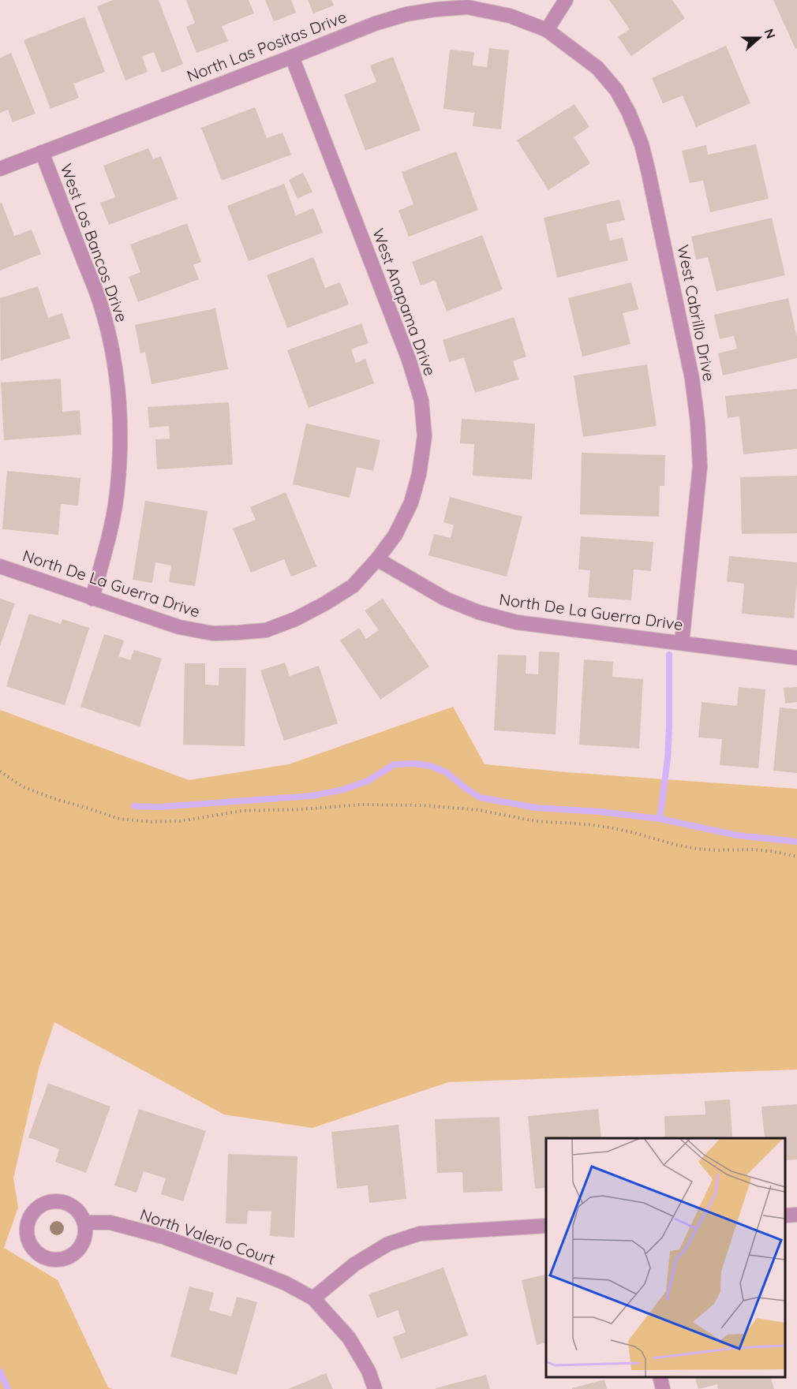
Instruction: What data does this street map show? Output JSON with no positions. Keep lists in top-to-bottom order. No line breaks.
{"streets":{"street":["North Las Positas Drive","West Los Bancos Drive","West Anapama Drive","West Cabrillo Drive","North De La Guerra Drive","North Valerio Court"]},"crossings":[["North Las Positas Drive","West Los Bancos Drive"],["North Las Positas Drive","West Anapama Drive"],["North Las Positas Drive","West Cabrillo Drive"],["West Los Bancos Drive","North De La Guerra Drive"],["West Anapama Drive","North De La Guerra Drive"],["West Cabrillo Drive","North De La Guerra Drive"]],"north":"right"}
